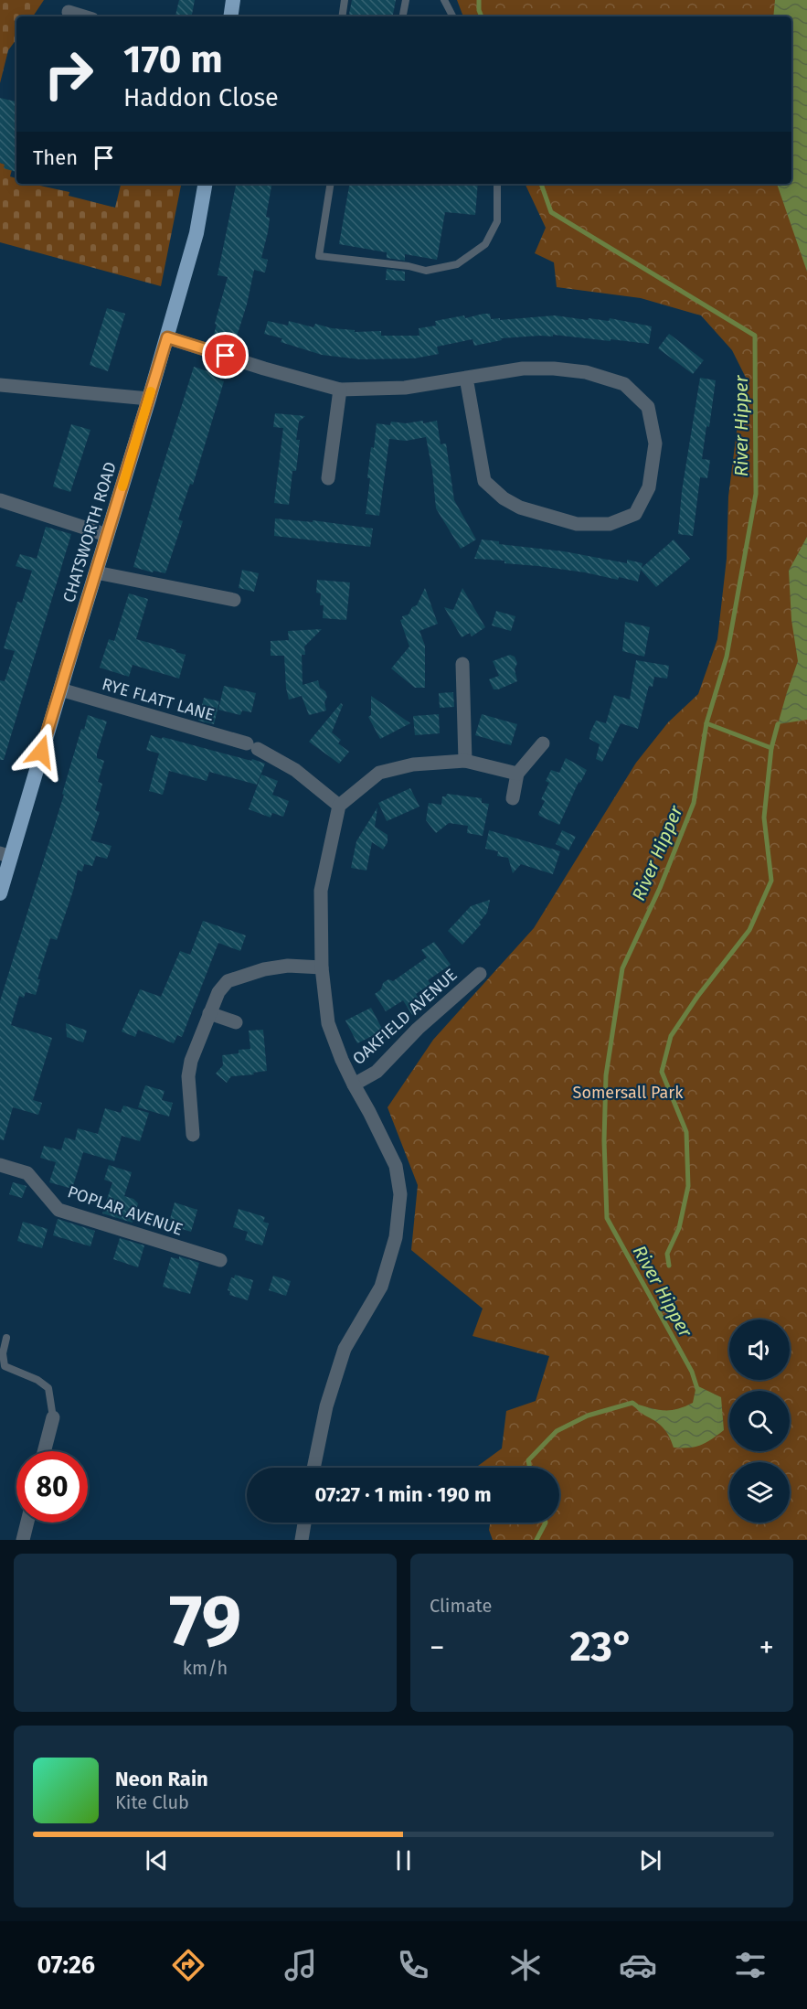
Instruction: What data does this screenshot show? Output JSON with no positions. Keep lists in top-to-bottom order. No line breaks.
{"streets":{"highway":["CHATSWORTH ROAD"],"street":["RYE FLATT LANE","OAKFIELD AVENUE","POPLAR AVENUE"]},"crossings":[["CHATSWORTH ROAD","RYE FLATT LANE"],["RYE FLATT LANE","OAKFIELD AVENUE"]],"water":["River Hipper"],"parks":["Somersall Park"],"page":{"turn":["170 m","Haddon Close"],"then":"Then","limit":"80","trip":"07:27 · 1 min · 190 m","tile":[["79","km/h"],"Climate"],"heat":["−","23°","+"],"song":["Neon Rain","Kite Club"],"tabs":"07:26"}}
